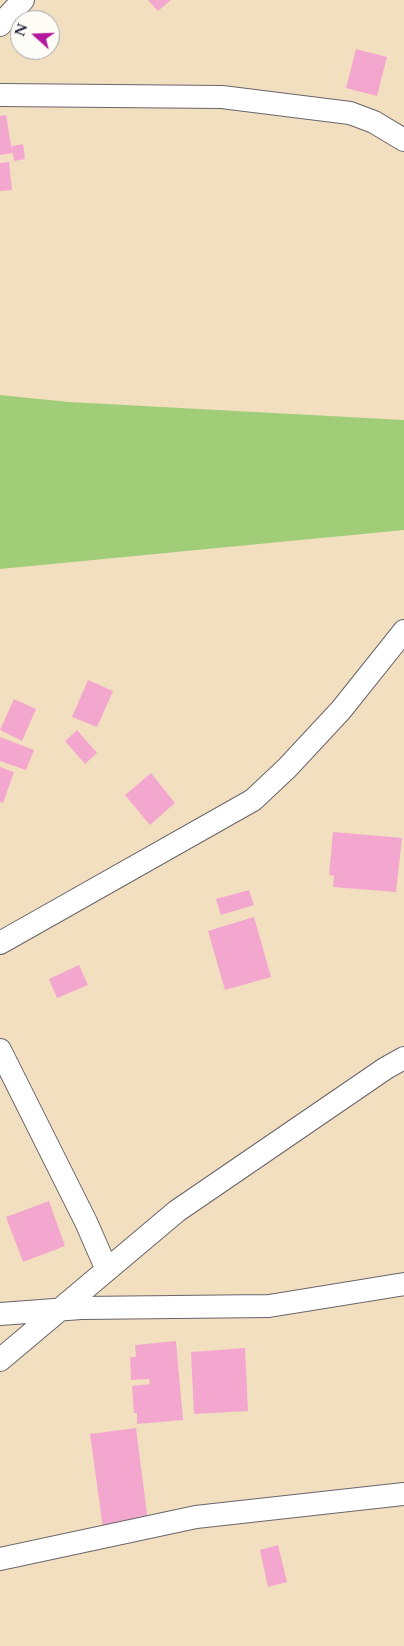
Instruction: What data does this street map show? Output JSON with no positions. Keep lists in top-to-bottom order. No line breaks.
{"north":"left"}
